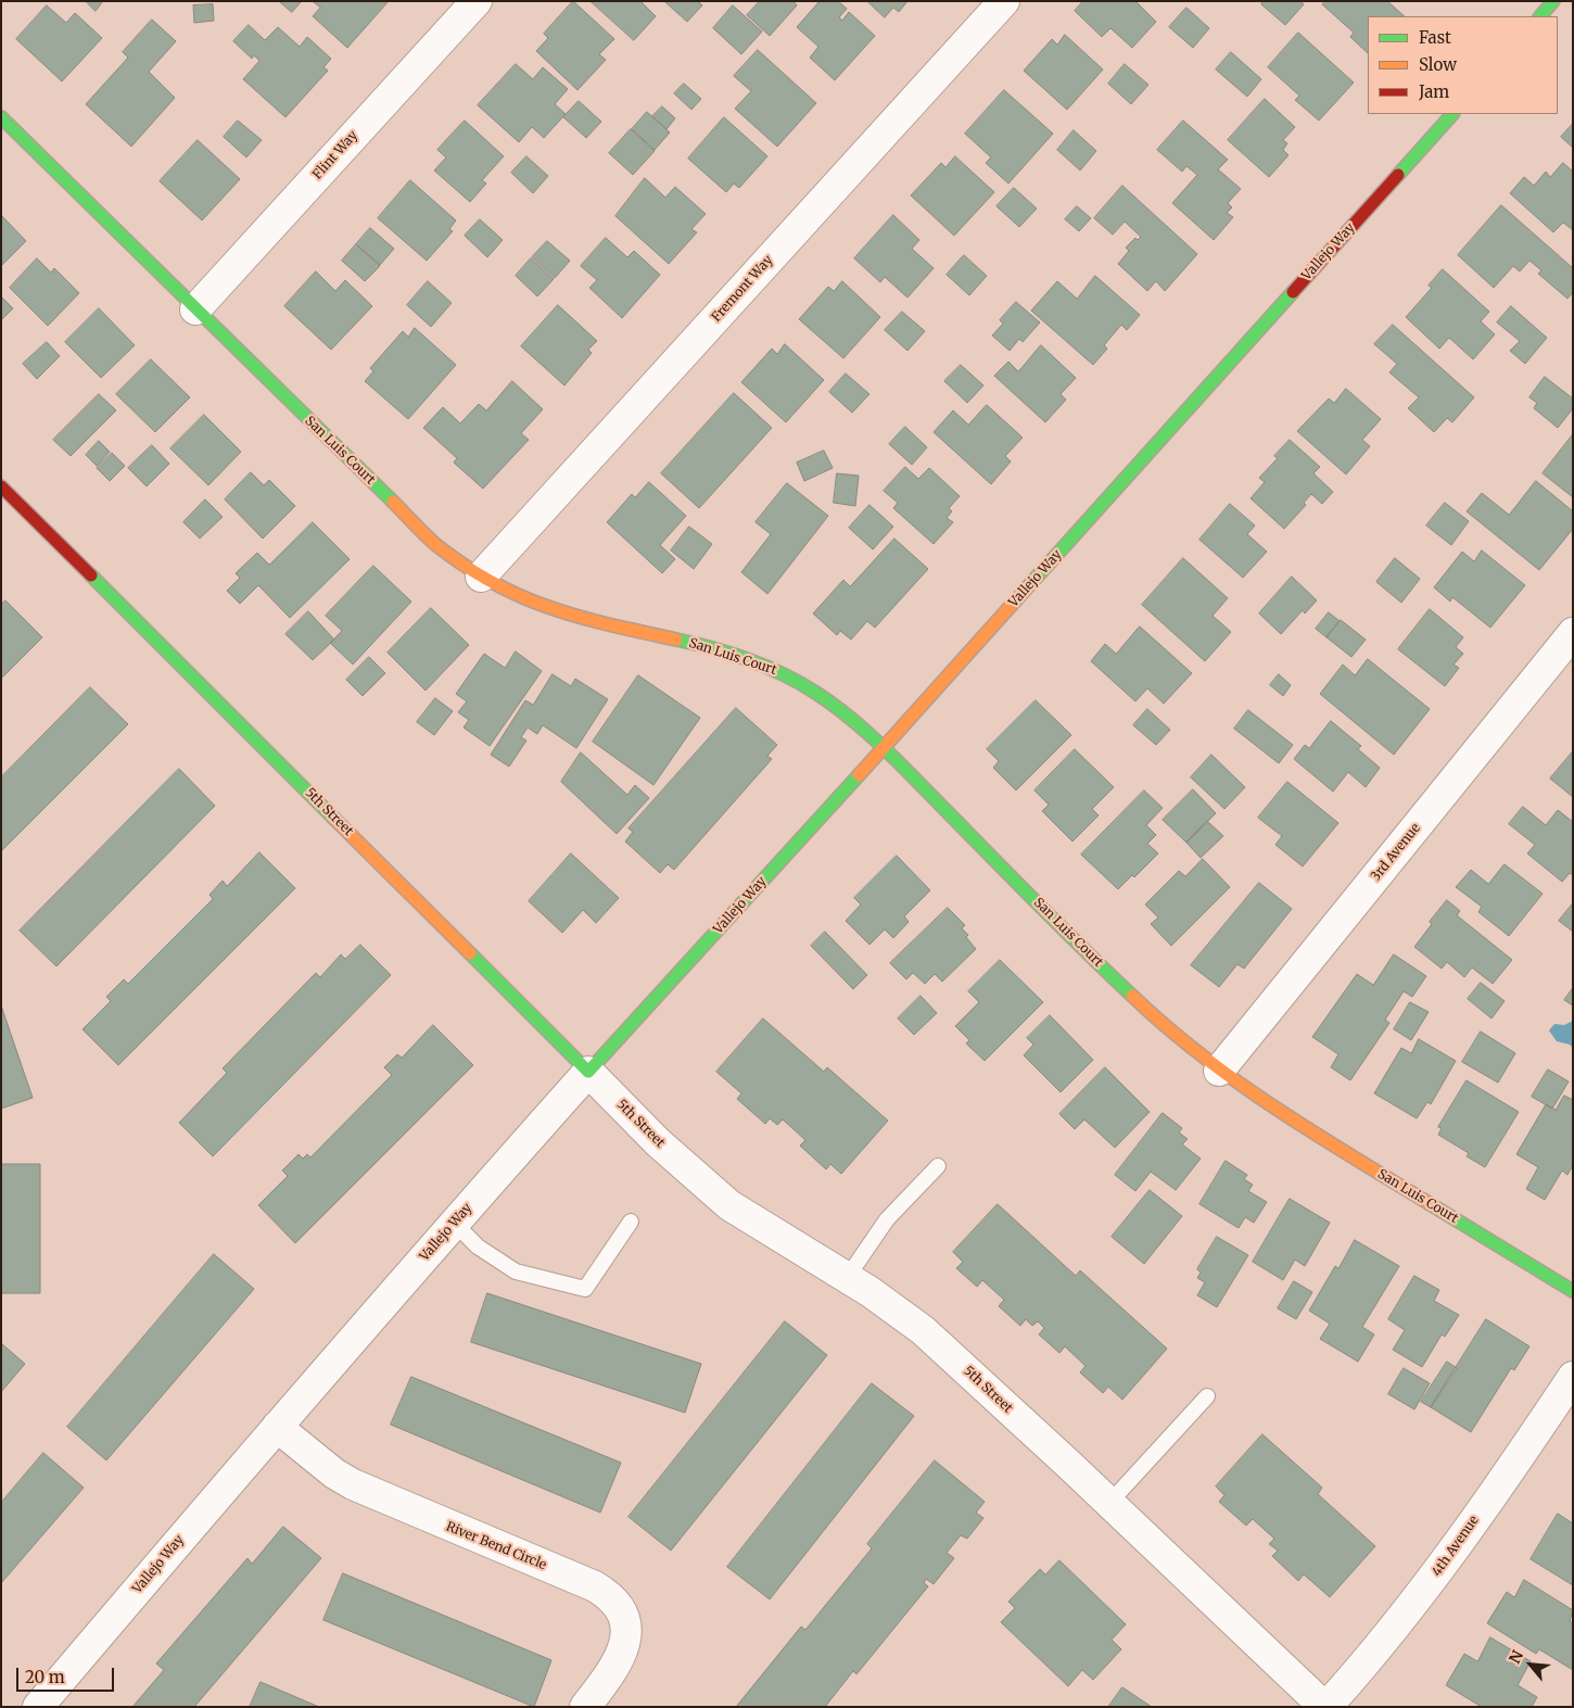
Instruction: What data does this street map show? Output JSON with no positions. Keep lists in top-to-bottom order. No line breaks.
{"streets":{"street":["Flint Way","Vallejo Way","Fremont Way","San Luis Court","5th Street","3rd Avenue","River Bend Circle","4th Avenue"]},"crossings":[["Flint Way","San Luis Court"],["Vallejo Way","San Luis Court"],["Vallejo Way","5th Street"],["Vallejo Way","River Bend Circle"],["Fremont Way","San Luis Court"],["San Luis Court","3rd Avenue"],["5th Street","4th Avenue"]],"legend":["Fast","Slow","Jam"],"scale_bar":"20 m","north":"top left"}
